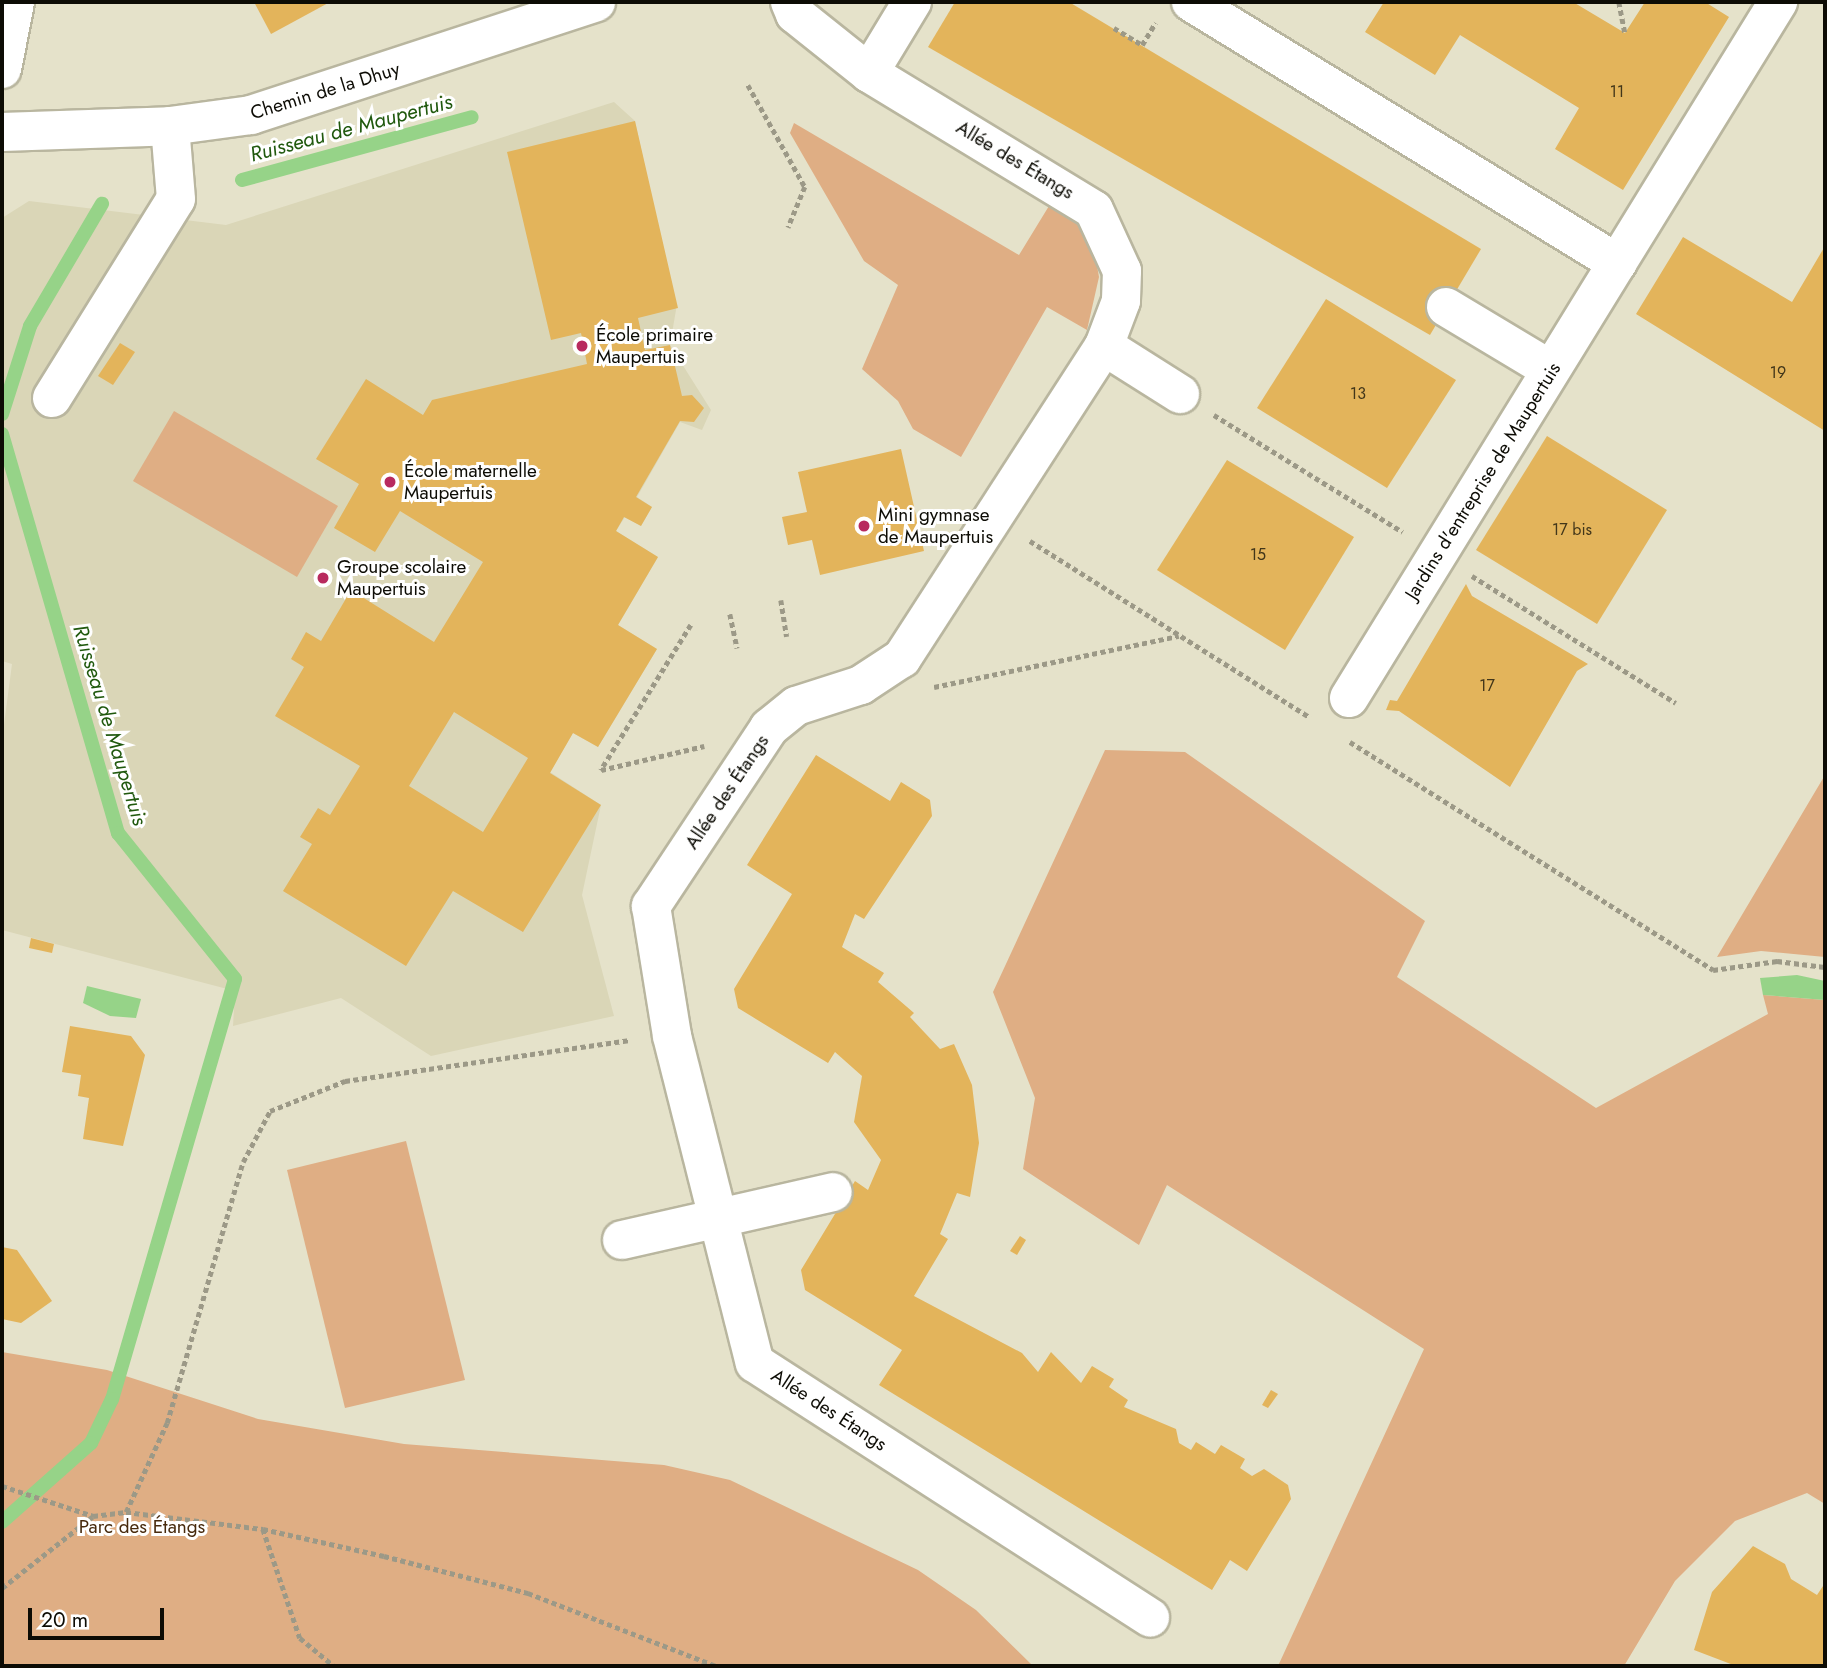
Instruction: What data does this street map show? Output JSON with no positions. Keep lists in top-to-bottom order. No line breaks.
{"streets":{"street":["Chemin de la Dhuy","Allée des Étangs","Jardins d'entreprise de Maupertuis"]},"water":["Ruisseau de Maupertuis"],"parks":["Parc des Étangs"],"places":["École primaire Maupertuis","École maternelle Maupertuis","Mini gymnase de Maupertuis","Groupe scolaire Maupertuis"],"house_numbers":["11","19","13","17 bis","15","17"],"scale_bar":"20 m"}
